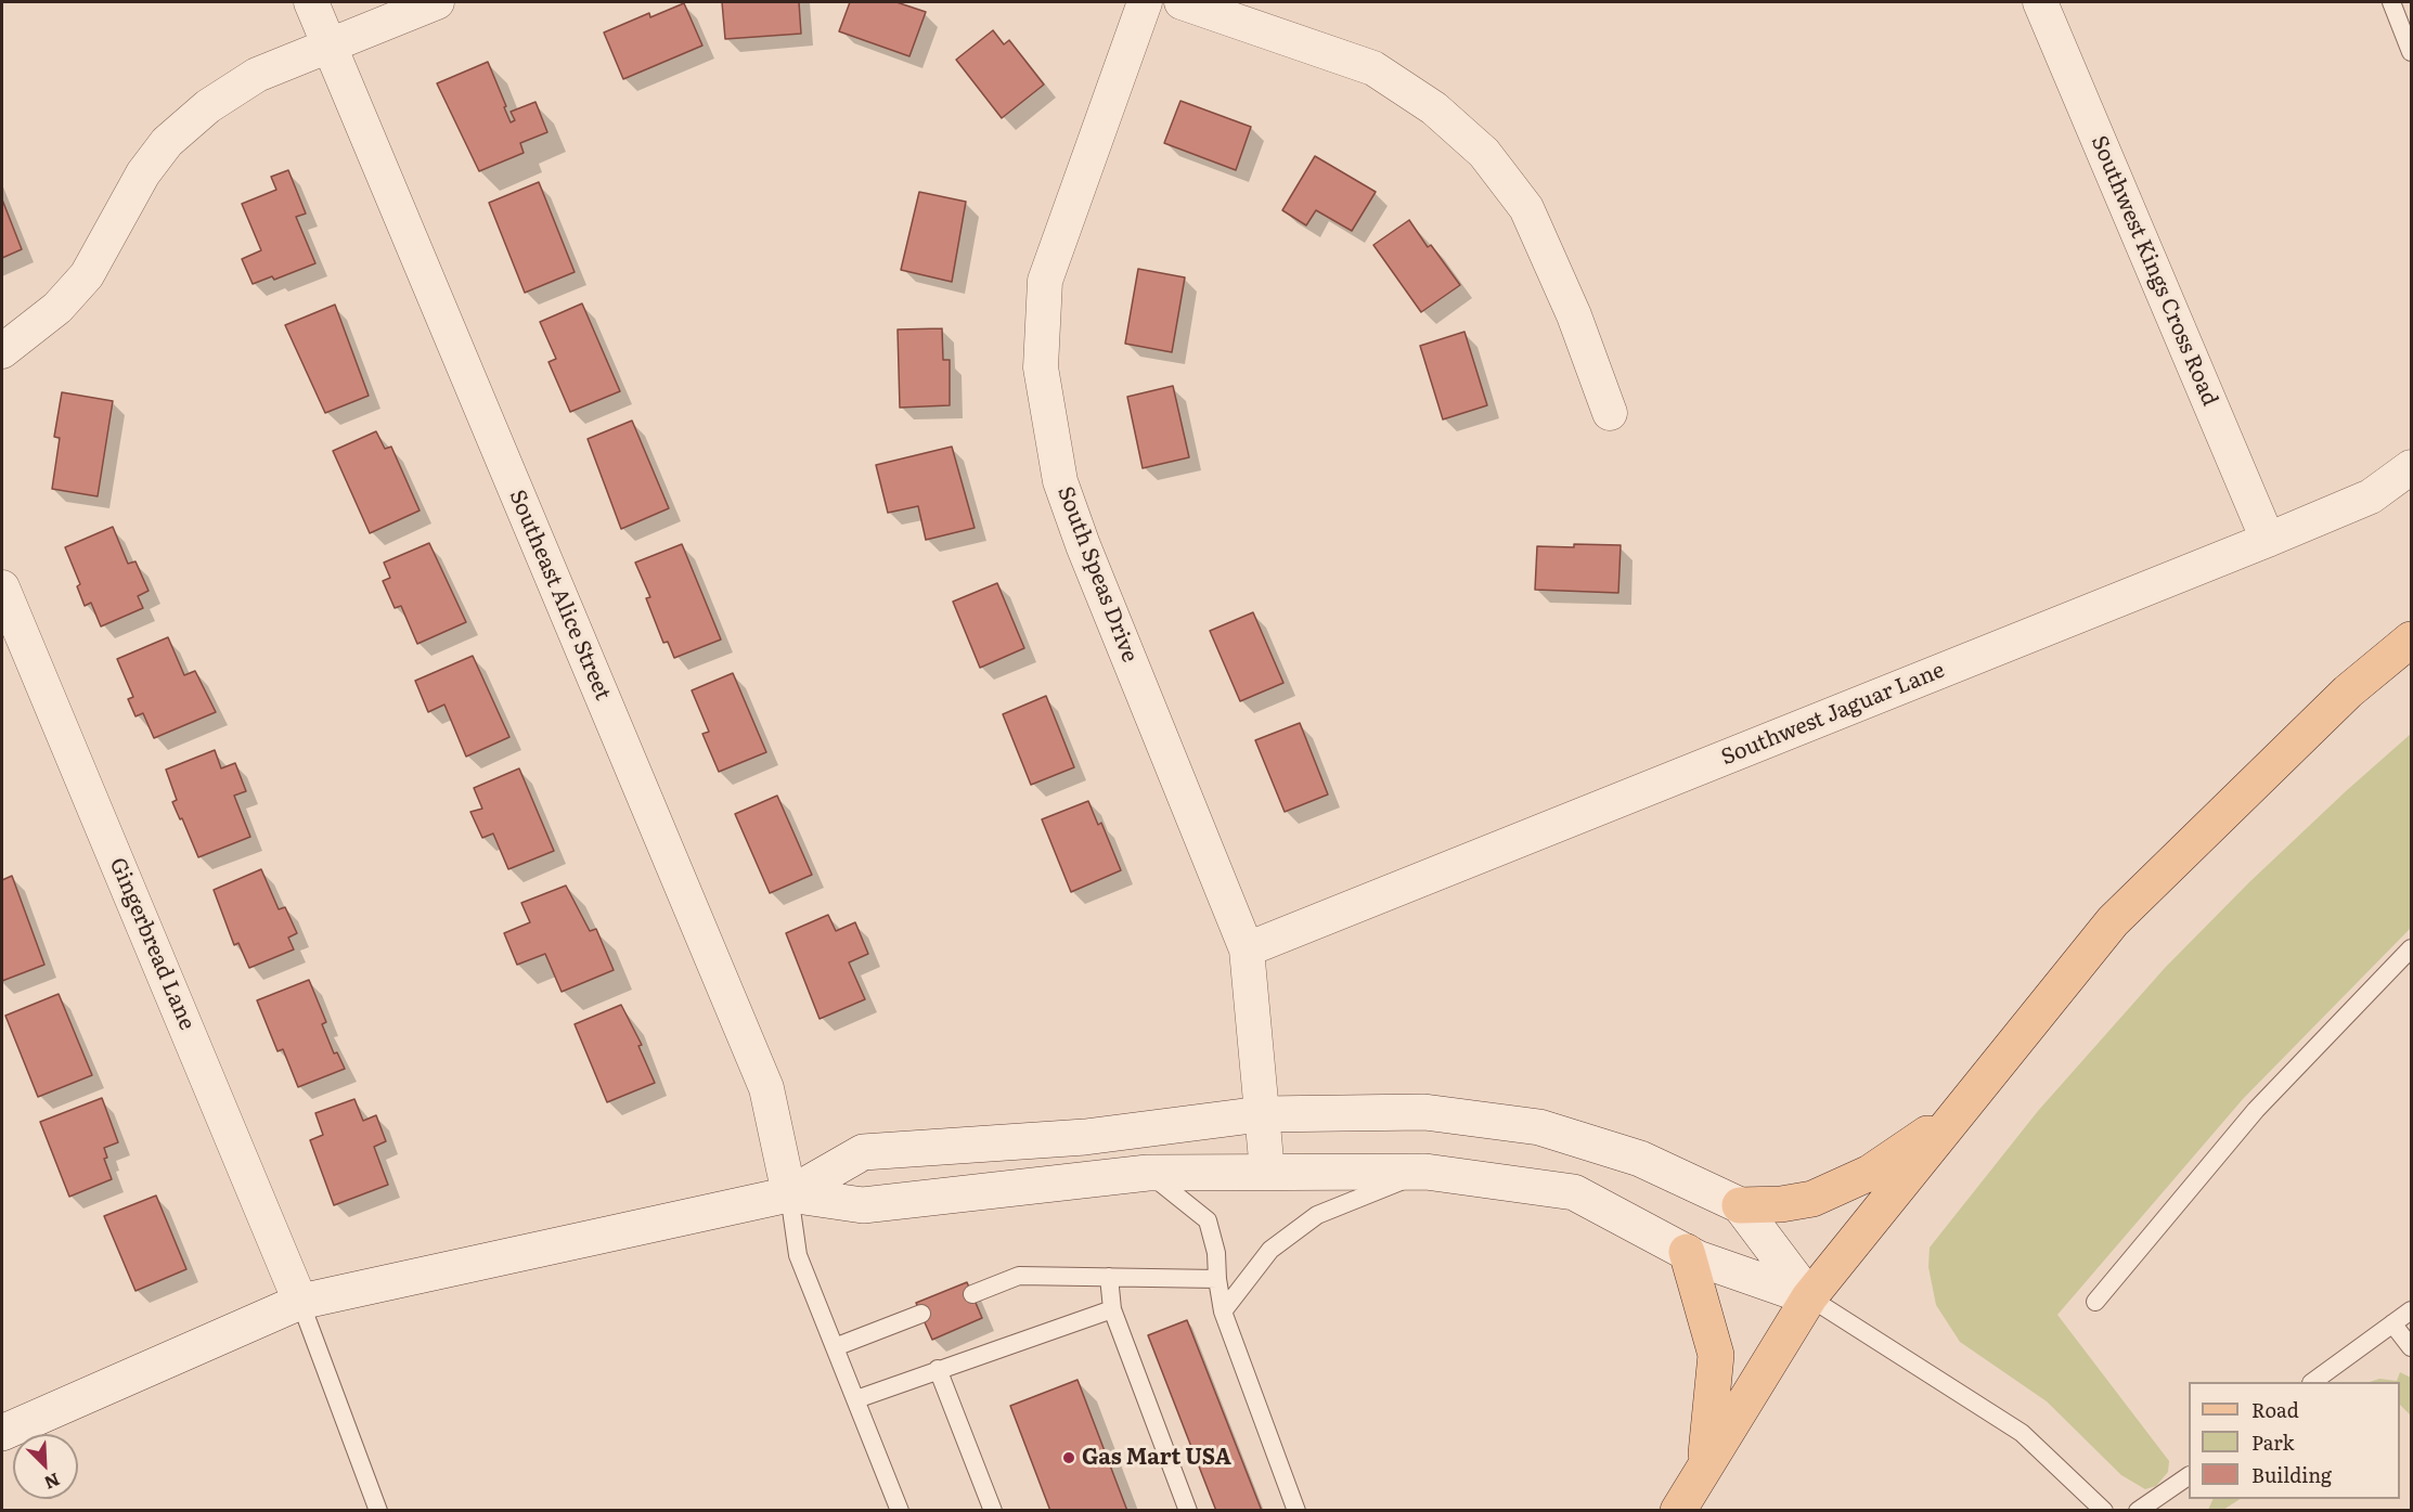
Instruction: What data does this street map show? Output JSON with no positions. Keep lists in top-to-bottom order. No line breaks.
{"streets":{"street":["Southwest Kings Cross Road","South Speas Drive","Southeast Alice Street","Southwest Jaguar Lane","Gingerbread Lane"]},"crossings":[["Southwest Kings Cross Road","Southwest Jaguar Lane"],["South Speas Drive","Southwest Jaguar Lane"]],"places":["Gas Mart USA"],"legend":["Road","Park","Building"],"north":"bottom right"}
